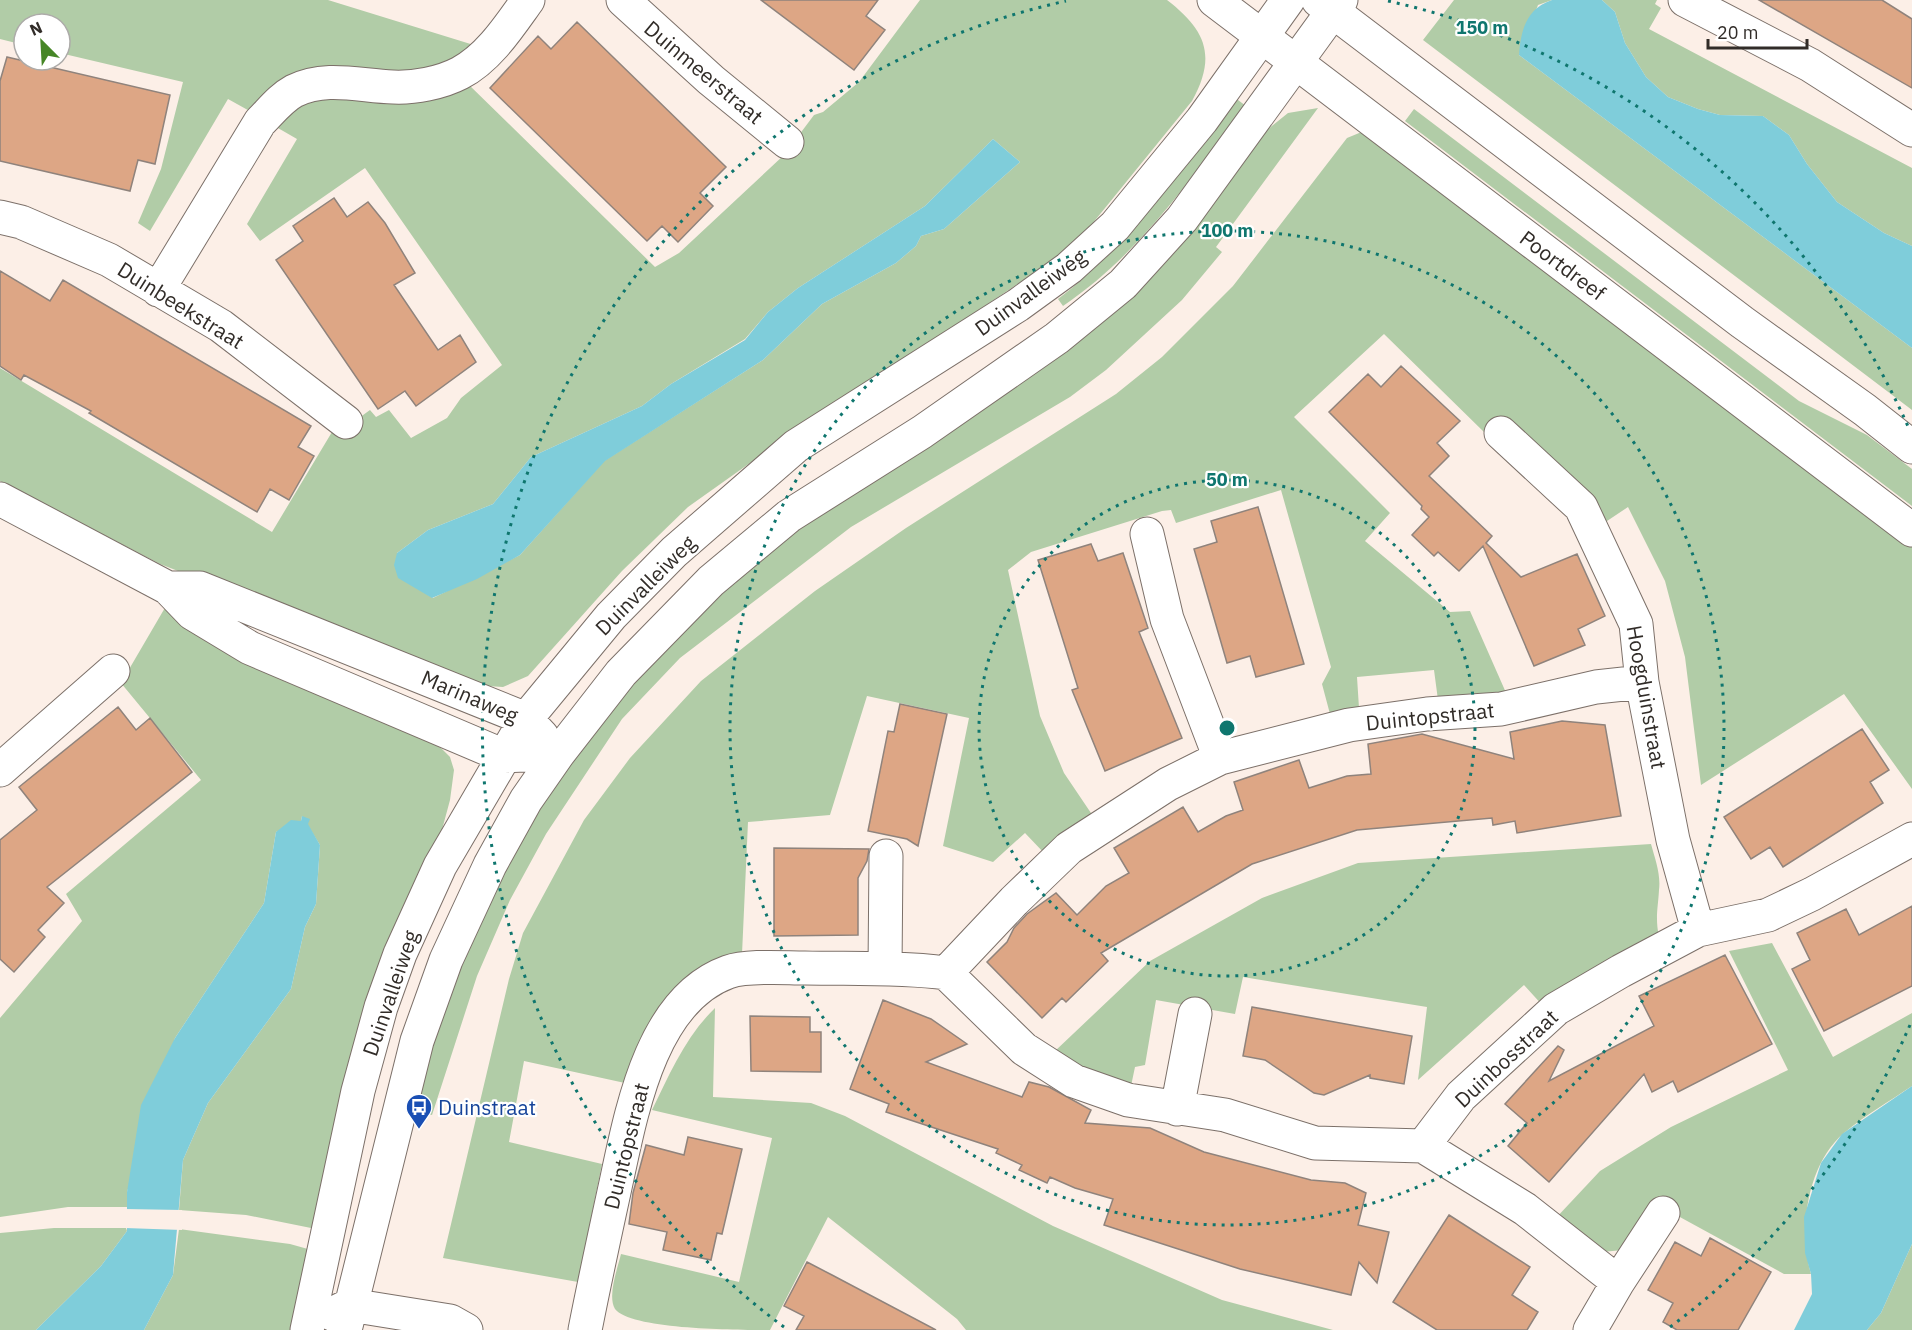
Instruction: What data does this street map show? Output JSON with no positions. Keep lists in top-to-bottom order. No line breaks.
{"streets":{"street":["Duinmeerstraat","Poortdreef","Duinvalleiweg","Duinbeekstraat","Marinaweg","Hoogduinstraat","Duintopstraat","Duinbosstraat"]},"crossings":[["Poortdreef","Duinvalleiweg"],["Duinvalleiweg","Marinaweg"],["Hoogduinstraat","Duintopstraat"],["Hoogduinstraat","Duinbosstraat"]],"places":{"bus stop":["Duinstraat"]},"scale_bar":"20 m","north":"top left","rings":["150 m","100 m","50 m"]}
